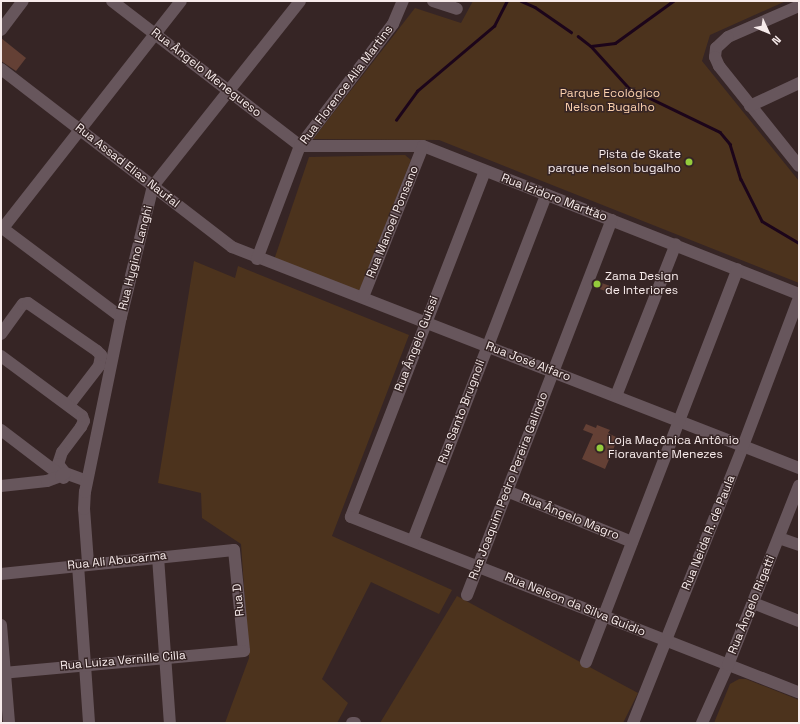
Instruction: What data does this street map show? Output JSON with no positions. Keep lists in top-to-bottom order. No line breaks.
{"streets":{"street":["Rua Ângelo Menegueso","Rua Florence Alia Martins","Rua Assad Elias Naufal","Rua Izidoro Marttão","Rua Manoel Ponsano","Rua Hygino Langhi","Rua Ângelo Guissi","Rua José Alfaro","Rua Santo Brugnoli","Rua Joaquim Pedro Pereira Galindo","Rua Ângelo Magro","Rua Neida R. de Paula","Rua Ali Abucarma","Rua D","Rua Nelson da Silva Guidio","Rua Ângelo Rigatti","Rua Luiza Vernille Cilla"]},"crossings":[["Rua Ângelo Menegueso","Rua Florence Alia Martins"],["Rua Ângelo Menegueso","Rua Izidoro Marttão"],["Rua Ângelo Menegueso","Rua Hygino Langhi"],["Rua Florence Alia Martins","Rua Assad Elias Naufal"],["Rua Florence Alia Martins","Rua Izidoro Marttão"],["Rua Florence Alia Martins","Rua José Alfaro"],["Rua Assad Elias Naufal","Rua Hygino Langhi"],["Rua Assad Elias Naufal","Rua José Alfaro"],["Rua Izidoro Marttão","Rua Manoel Ponsano"],["Rua Izidoro Marttão","Rua Ângelo Guissi"],["Rua Izidoro Marttão","Rua Santo Brugnoli"],["Rua Izidoro Marttão","Rua Joaquim Pedro Pereira Galindo"],["Rua Manoel Ponsano","Rua José Alfaro"],["Rua Hygino Langhi","Rua Ali Abucarma"],["Rua Hygino Langhi","Rua Luiza Vernille Cilla"],["Rua Ângelo Guissi","Rua José Alfaro"],["Rua Ângelo Guissi","Rua Nelson da Silva Guidio"],["Rua José Alfaro","Rua Santo Brugnoli"],["Rua José Alfaro","Rua Joaquim Pedro Pereira Galindo"],["Rua José Alfaro","Rua Neida R. de Paula"],["Rua Santo Brugnoli","Rua Nelson da Silva Guidio"],["Rua Joaquim Pedro Pereira Galindo","Rua Ângelo Magro"],["Rua Joaquim Pedro Pereira Galindo","Rua Nelson da Silva Guidio"],["Rua Neida R. de Paula","Rua Nelson da Silva Guidio"],["Rua Ali Abucarma","Rua D"],["Rua D","Rua Luiza Vernille Cilla"],["Rua Nelson da Silva Guidio","Rua Ângelo Rigatti"]],"parks":["Parque Ecológico Nelson Bugalho"],"places":["Pista de Skate parque nelson bugalho","Zama Design de Interiores","Loja Maçônica Antônio Fioravante Menezes"],"north":"bottom right"}
